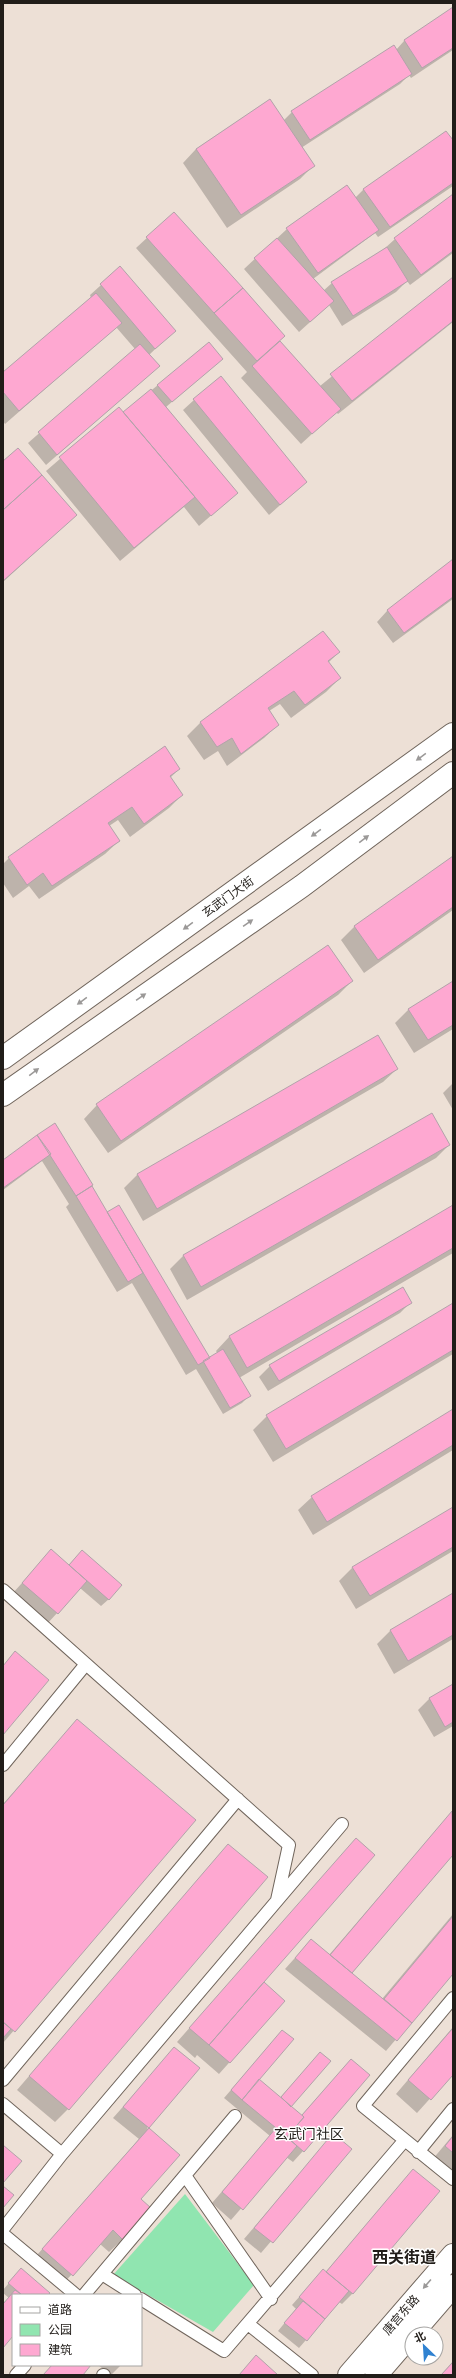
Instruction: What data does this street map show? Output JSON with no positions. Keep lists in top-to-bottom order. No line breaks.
{"streets":{"main road":["玄武门大街","唐宫东路"]},"districts":["玄武门社区","西关街道"],"legend":["道路","公园","建筑"],"north":"top left"}
